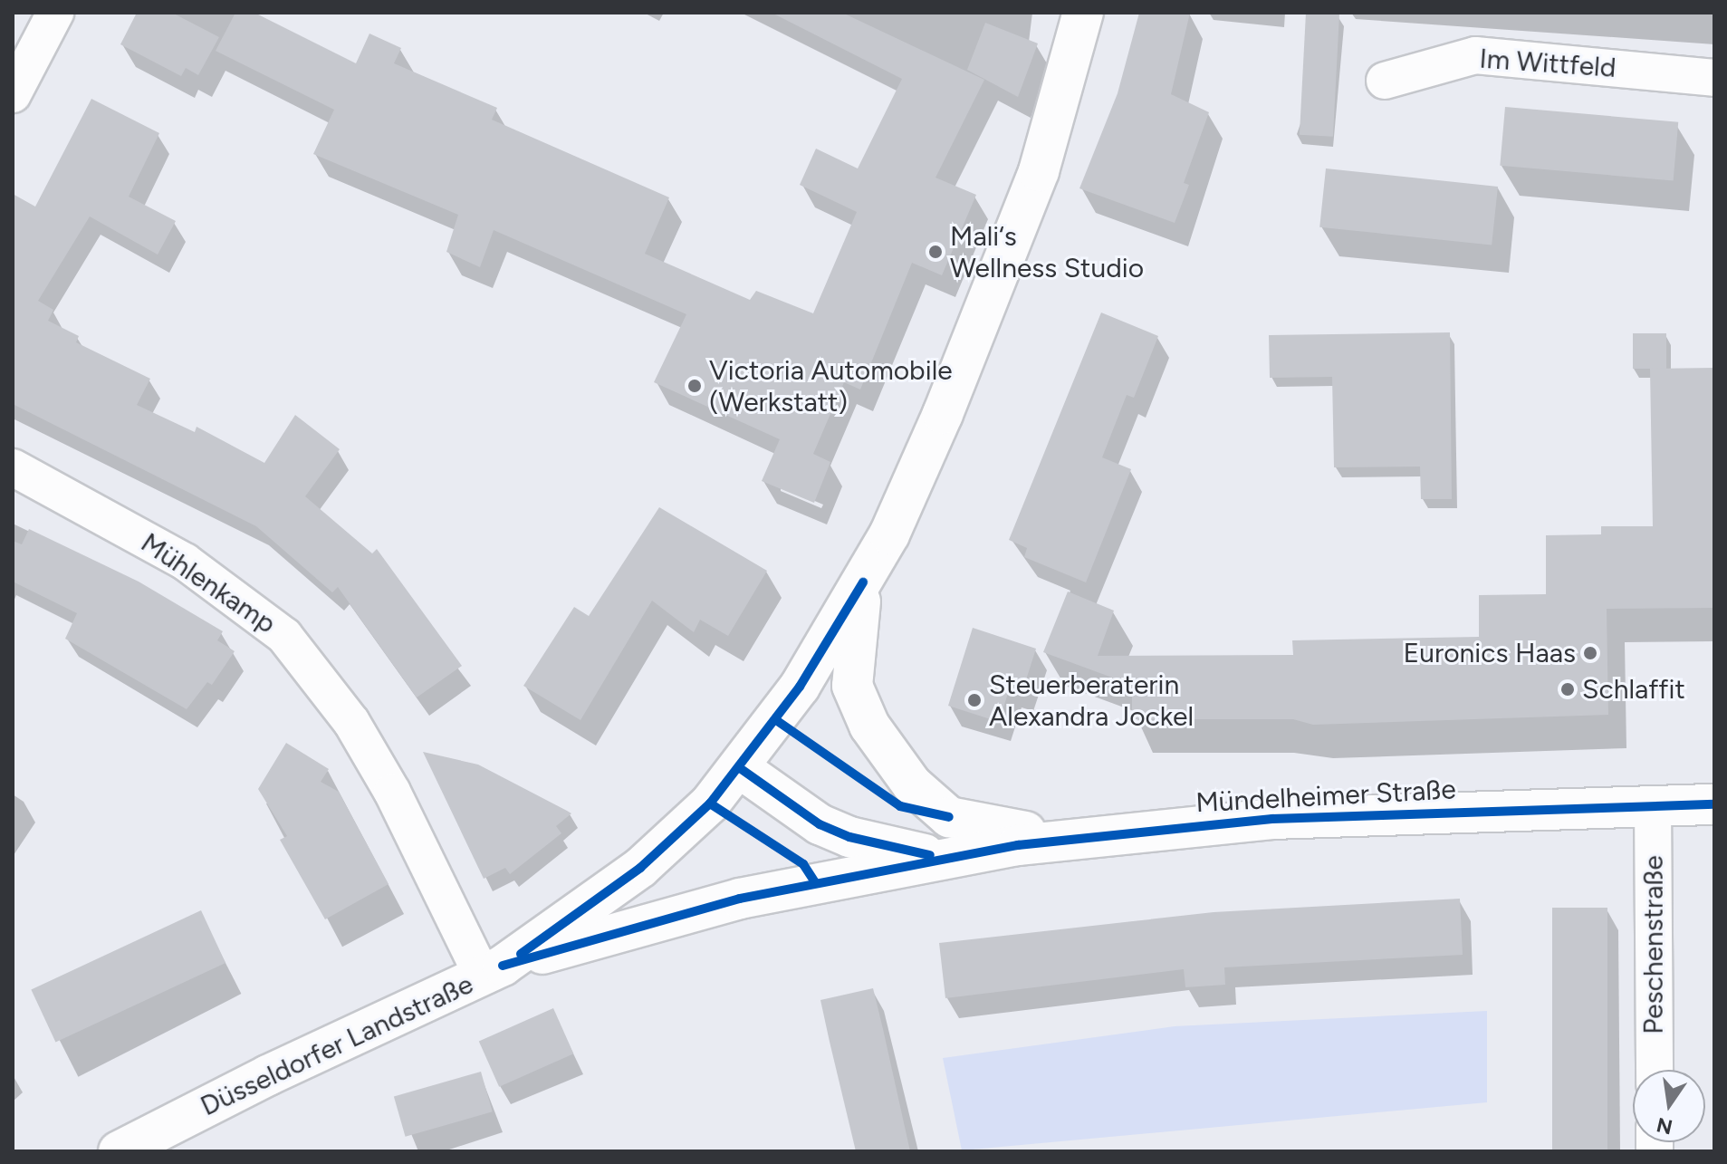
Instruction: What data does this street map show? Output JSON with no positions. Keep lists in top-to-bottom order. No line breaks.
{"streets":{"main road":["Mündelheimer Straße","Düsseldorfer Landstraße"],"street":["Im Wittfeld","Mühlenkamp","Peschenstraße"]},"crossings":[["Mühlenkamp","Mündelheimer Straße"],["Mühlenkamp","Düsseldorfer Landstraße"],["Mündelheimer Straße","Peschenstraße"],["Mündelheimer Straße","Düsseldorfer Landstraße"]],"places":["Mali‘s Wellness Studio","Victoria Automobile (Werkstatt)","Euronics Haas","Schlaffit","Steuerberaterin Alexandra Jockel"],"north":"bottom"}
